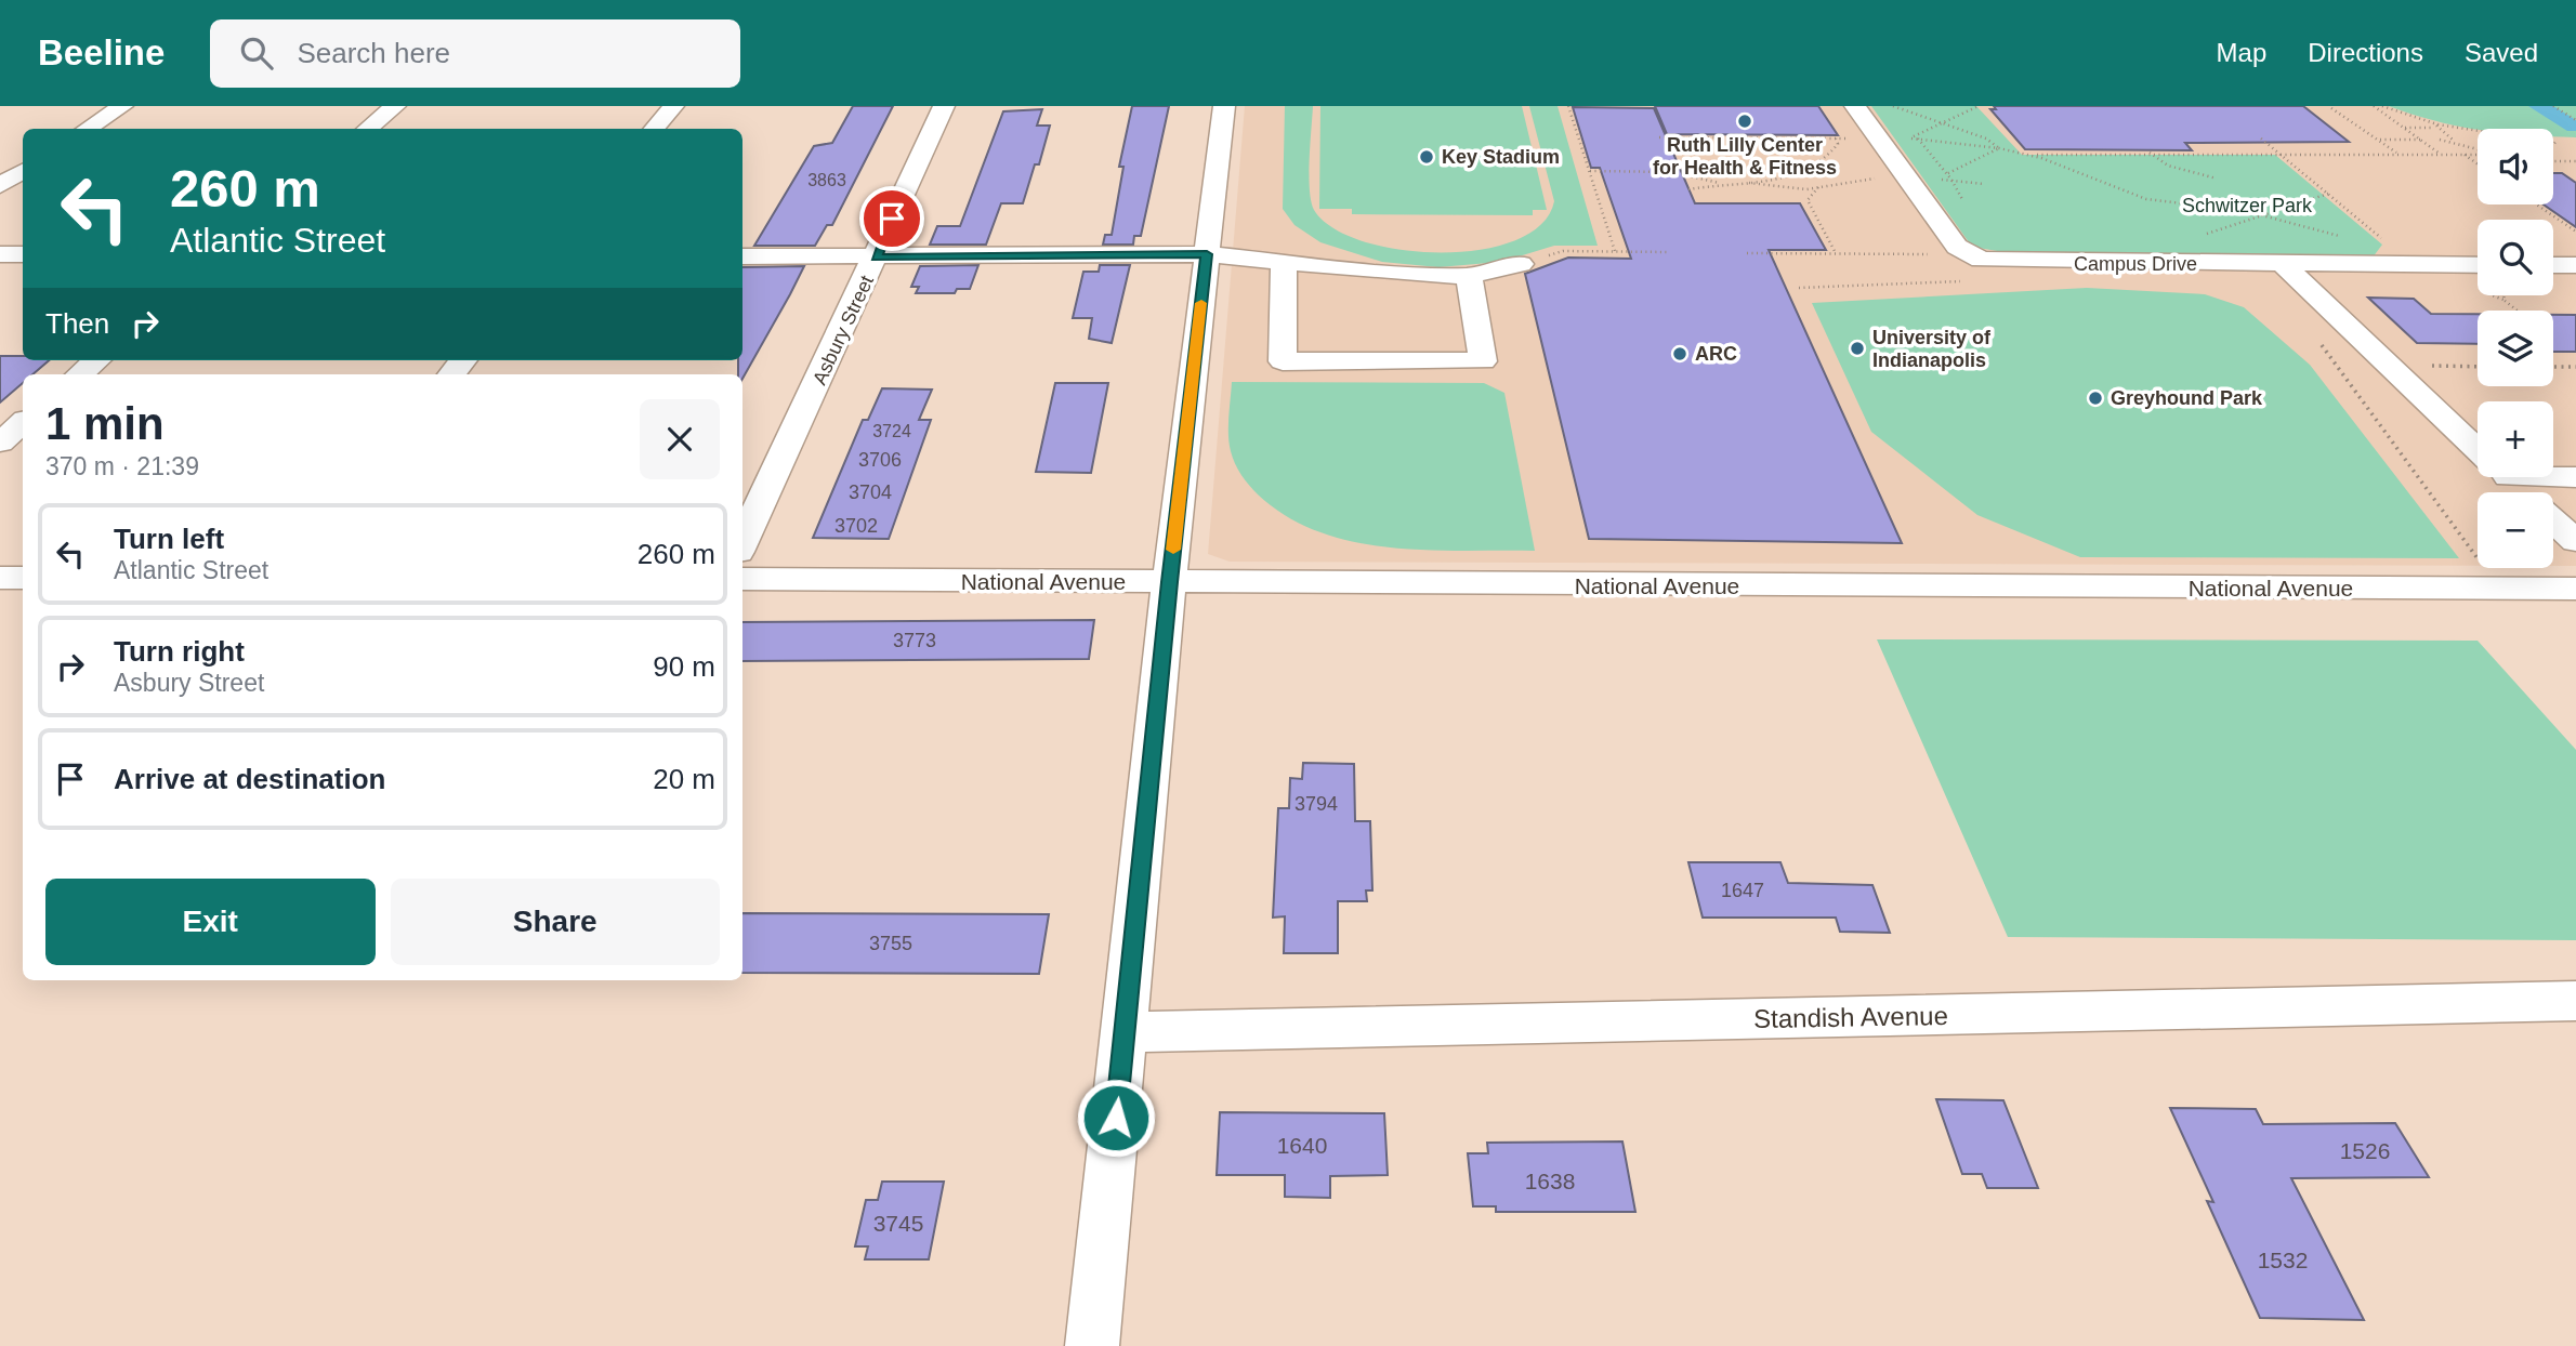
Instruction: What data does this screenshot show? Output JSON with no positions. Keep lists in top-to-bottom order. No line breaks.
{"streets":{"street":["Campus Drive","Asbury Street","National Avenue","Standish Avenue"]},"parks":["Schwitzer Park"],"places":["Ruth Lilly Center for Health & Fitness","Key Stadium","University of Indianapolis","ARC","Greyhound Park"],"house_numbers":["3863","3724","3706","3704","3702","3773","3794","1647","3755","1640","1526","1638","3745","1532"],"page":{"header":"Beeline","search":"Search here","nav":["Map","Directions","Saved"],"map_buttons":["+","−"],"turn":["260 m","Atlantic Street"],"then":"Then","heading":["1 min","370 m · 21:39"],"list":[{"name":"Turn left","note":"Atlantic Street","value":"260 m"},{"name":"Turn right","note":"Asbury Street","value":"90 m"},{"name":"Arrive at destination","value":"20 m"}],"buttons":["Exit","Share"]}}
